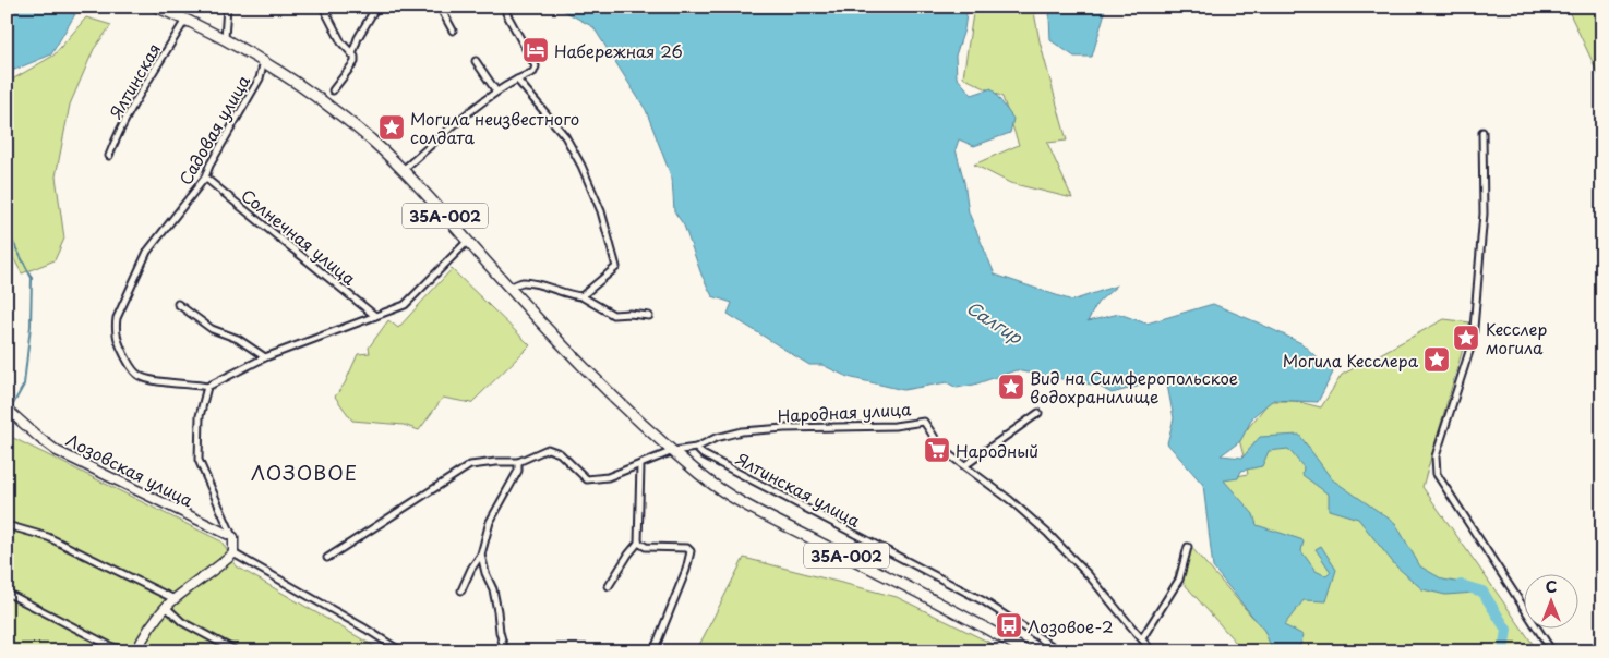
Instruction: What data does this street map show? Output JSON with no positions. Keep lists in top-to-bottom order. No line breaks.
{"streets":{"main road":["35А-002","Лозовская улица"],"street":["Ялтинская","Садовая улица","Солнечная улица","Народная улица","Ялтинская улица"]},"crossings":[["Ялтинская","35А-002"],["Садовая улица","35А-002"],["Садовая улица","Солнечная улица"],["35А-002","Народная улица"],["Народная улица","Ялтинская улица"]],"districts":["ЛОЗОВОЕ"],"water":["Салгир"],"places":{"hotel":["Набережная 26"],"place":["Могила неизвестного солдата","Кесслер могила","Могила Кесслера","Вид на Симферопольское водохранилище"],"supermarket":["Народный"],"bus stop":["Лозовое-2"]},"north":"top"}
